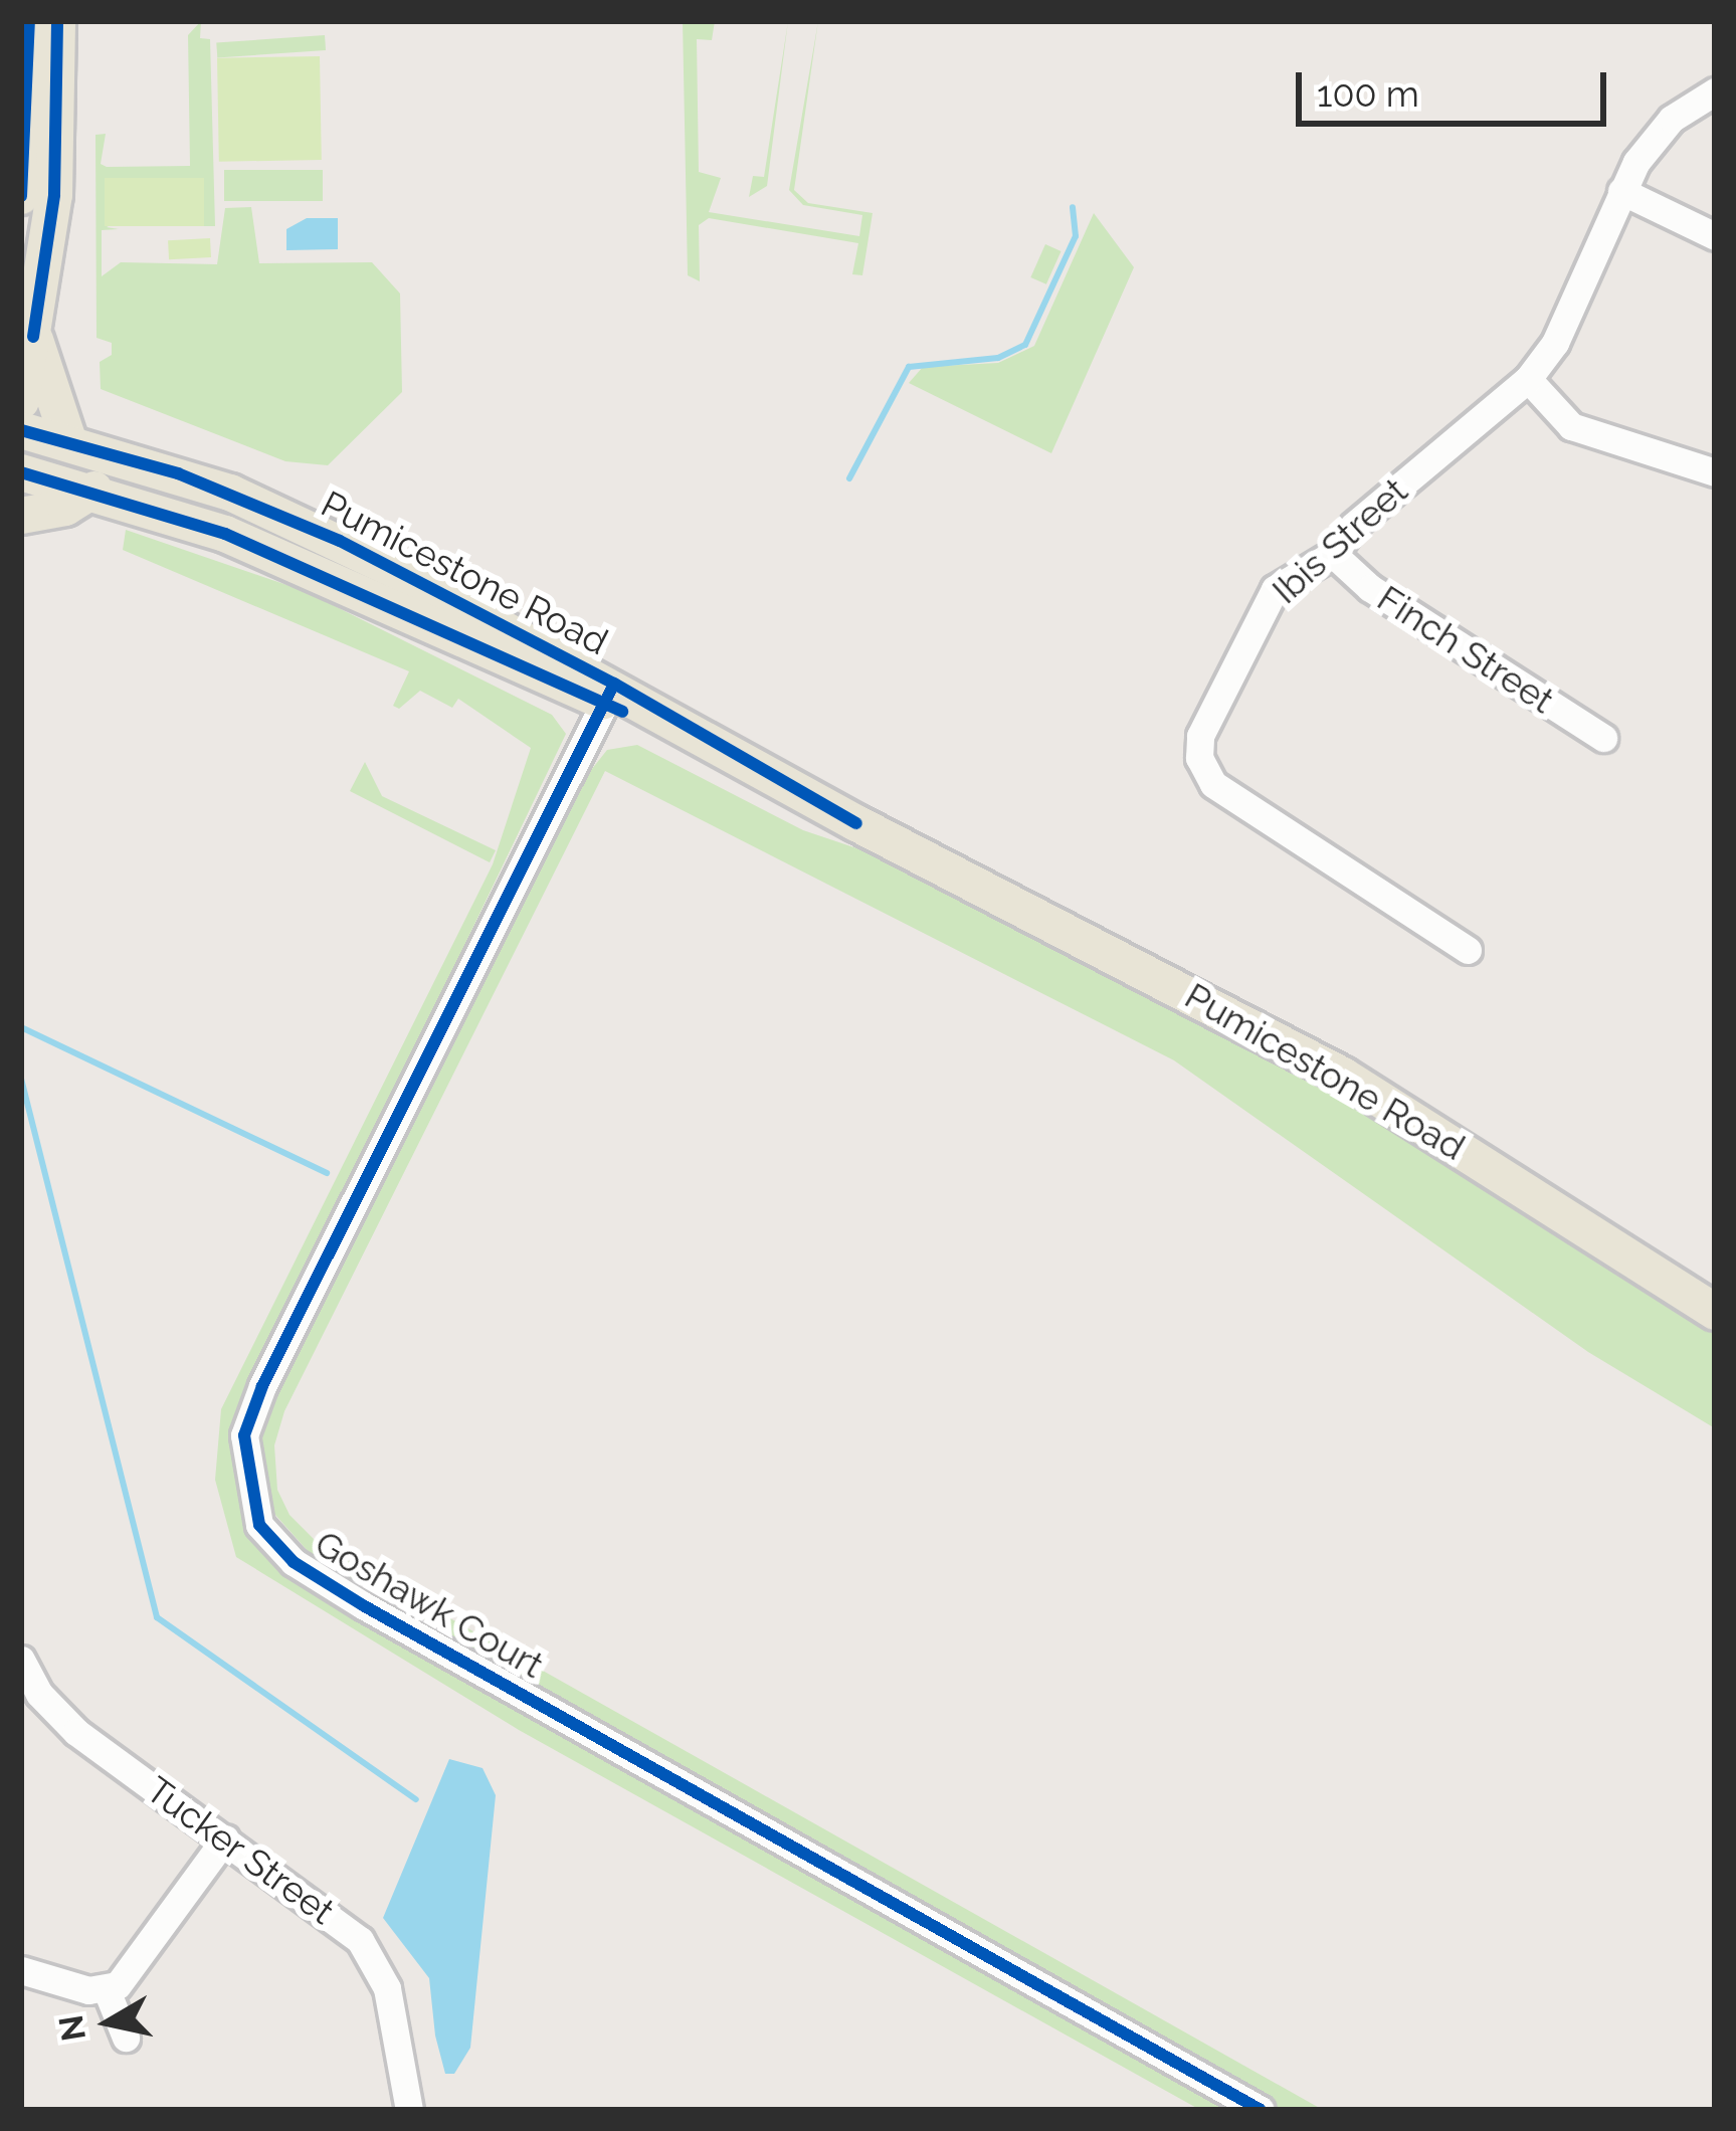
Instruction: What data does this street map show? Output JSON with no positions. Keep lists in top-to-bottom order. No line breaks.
{"streets":{"main road":["Pumicestone Road"],"street":["Ibis Street","Finch Street","Goshawk Court","Tucker Street"]},"crossings":[["Ibis Street","Finch Street"],["Pumicestone Road","Goshawk Court"]],"scale_bar":"100 m","north":"left"}
